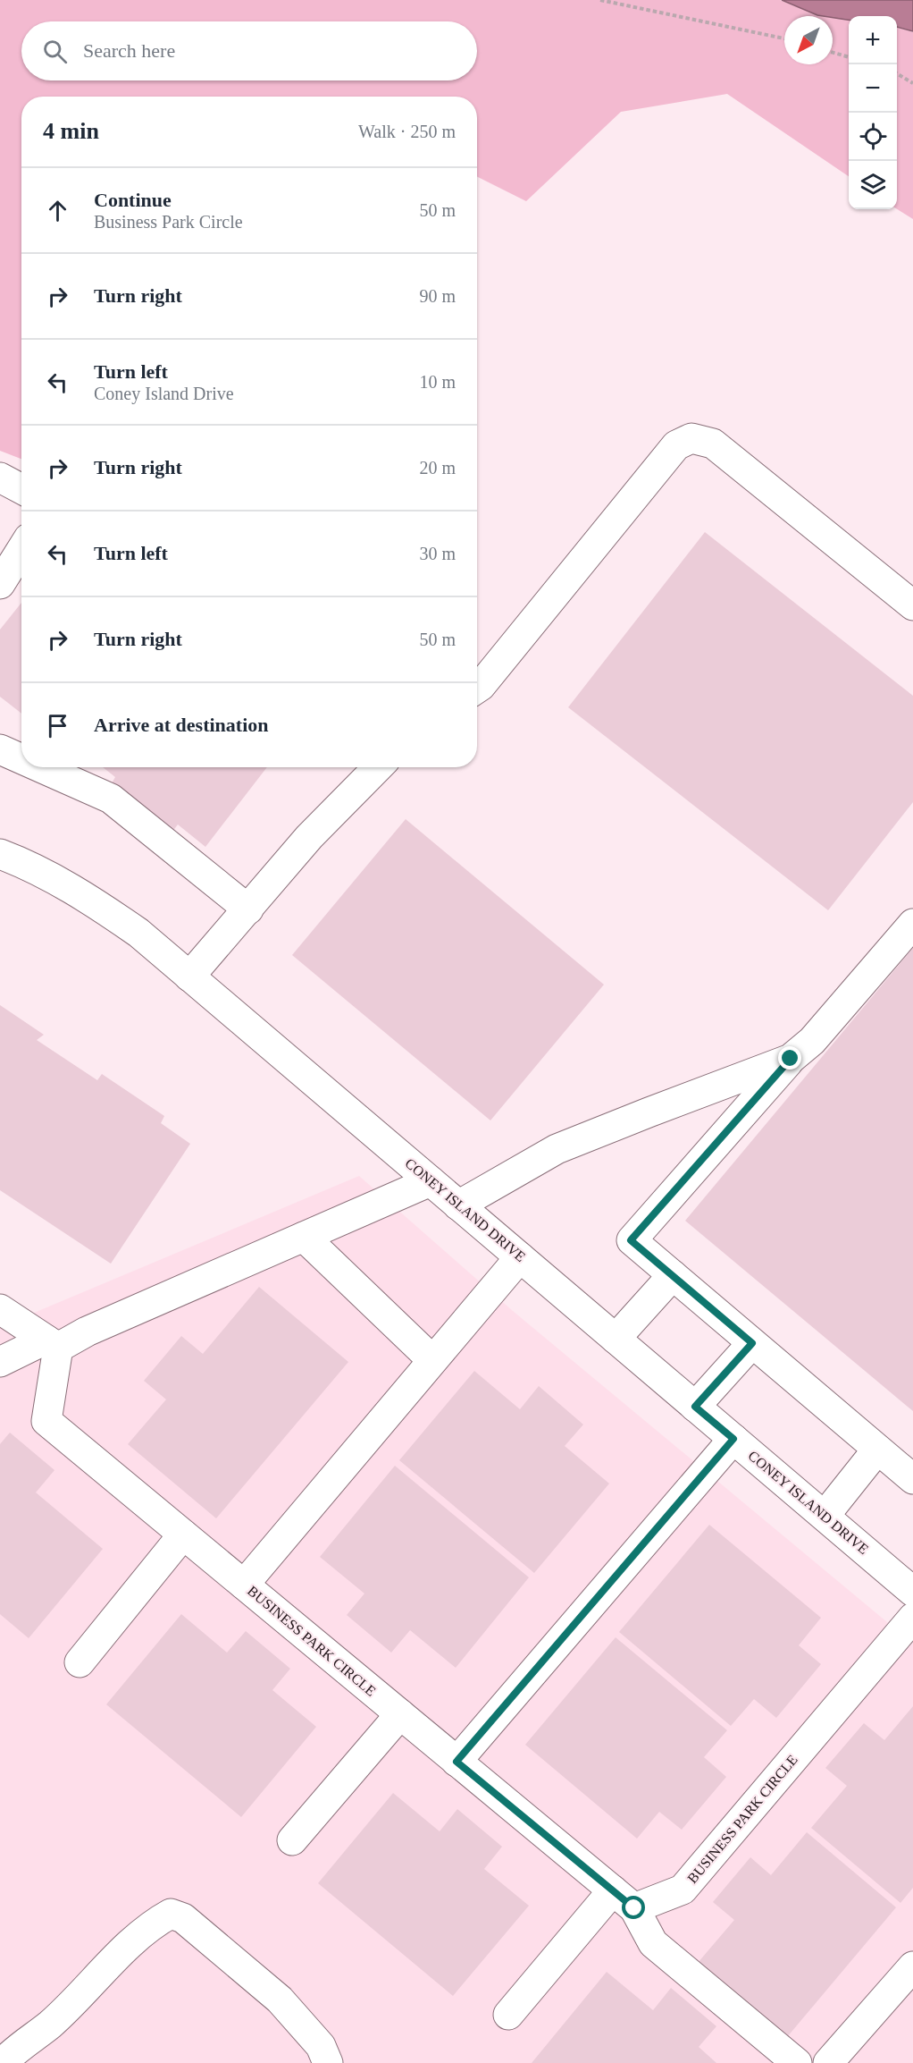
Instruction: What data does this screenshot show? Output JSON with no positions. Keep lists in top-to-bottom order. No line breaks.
{"streets":{"street":["CONEY ISLAND DRIVE","BUSINESS PARK CIRCLE"]},"north":"bottom left","page":{"map_buttons":["+","−"],"search":"Search here","heading":["4 min","Walk · 250 m"],"list":[["Continue","Business Park Circle","50 m"],["Turn right","90 m"],["Turn left","Coney Island Drive","10 m"],["Turn right","20 m"],["Turn left","30 m"],["Turn right","50 m"],"Arrive at destination"]}}
